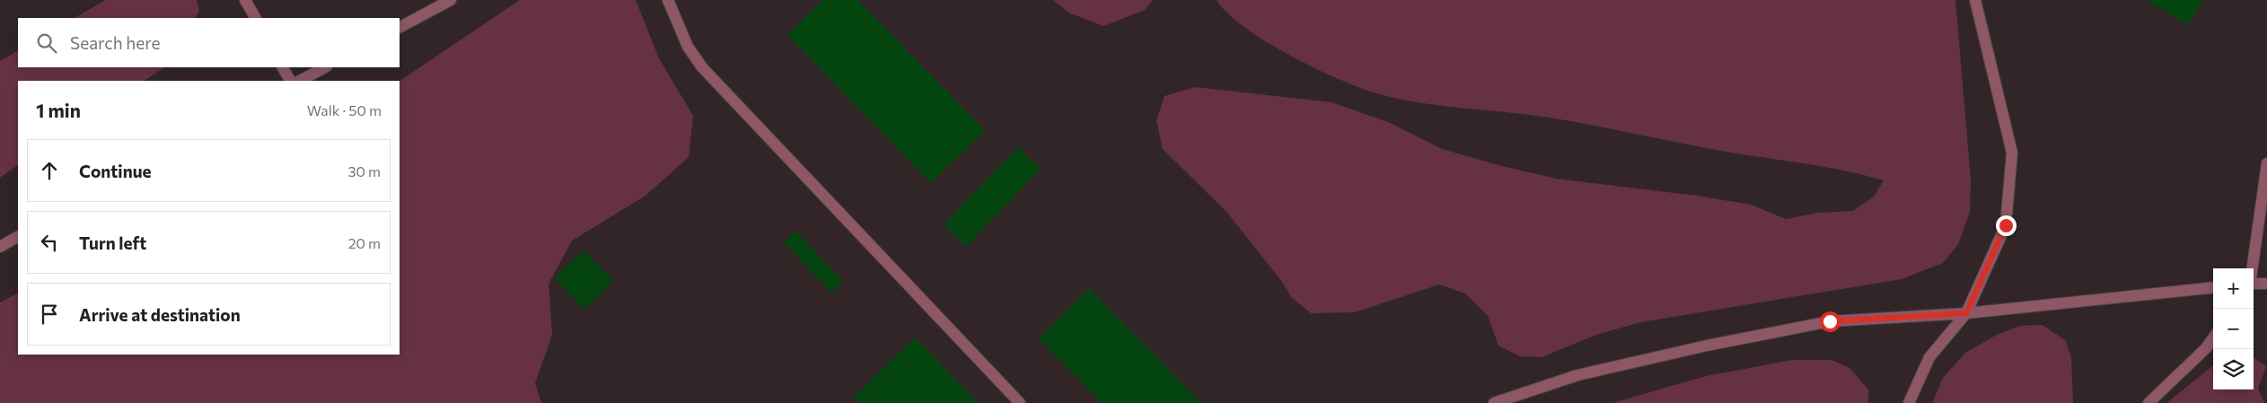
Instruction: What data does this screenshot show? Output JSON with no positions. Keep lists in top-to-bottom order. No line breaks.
{"page":{"search":"Search here","heading":["1 min","Walk · 50 m"],"list":[["Continue","30 m"],["Turn left","20 m"],"Arrive at destination"],"map_buttons":["+","−"]}}
